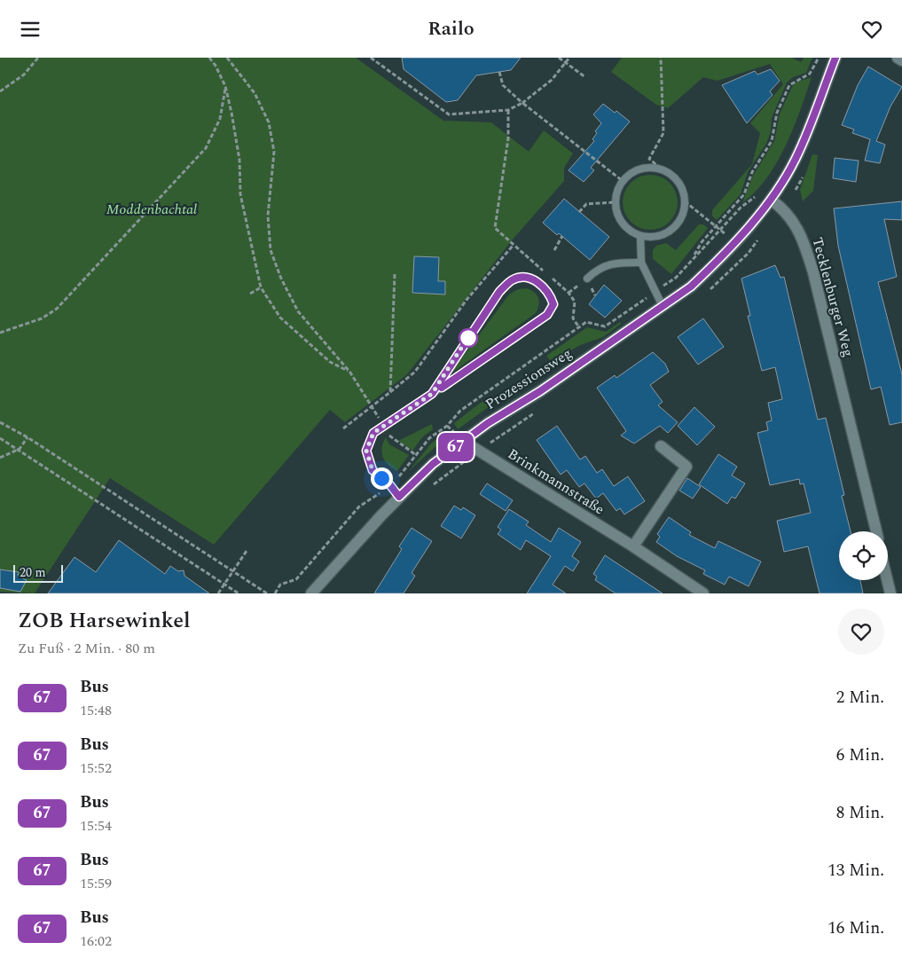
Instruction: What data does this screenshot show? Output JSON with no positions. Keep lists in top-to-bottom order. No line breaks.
{"streets":{"street":["Tecklenburger Weg","Prozessionsweg","Brinkmannstraße"]},"crossings":[["Tecklenburger Weg","Prozessionsweg"],["Prozessionsweg","Brinkmannstraße"]],"parks":["Moddenbachtal"],"lines":["bus line 67"],"scale_bar":"20 m","page":{"header":"Railo","on_map":"67","scale":"20 m","heading":["ZOB Harsewinkel","Zu Fuß · 2 Min. · 80 m"],"list":[{"mark":"67","name":"Bus","note":"15:48","value":"2 Min."},{"mark":"67","name":"Bus","note":"15:52","value":"6 Min."},{"mark":"67","name":"Bus","note":"15:54","value":"8 Min."},{"mark":"67","name":"Bus","note":"15:59","value":"13 Min."},{"mark":"67","name":"Bus","note":"16:02","value":"16 Min."}]}}
